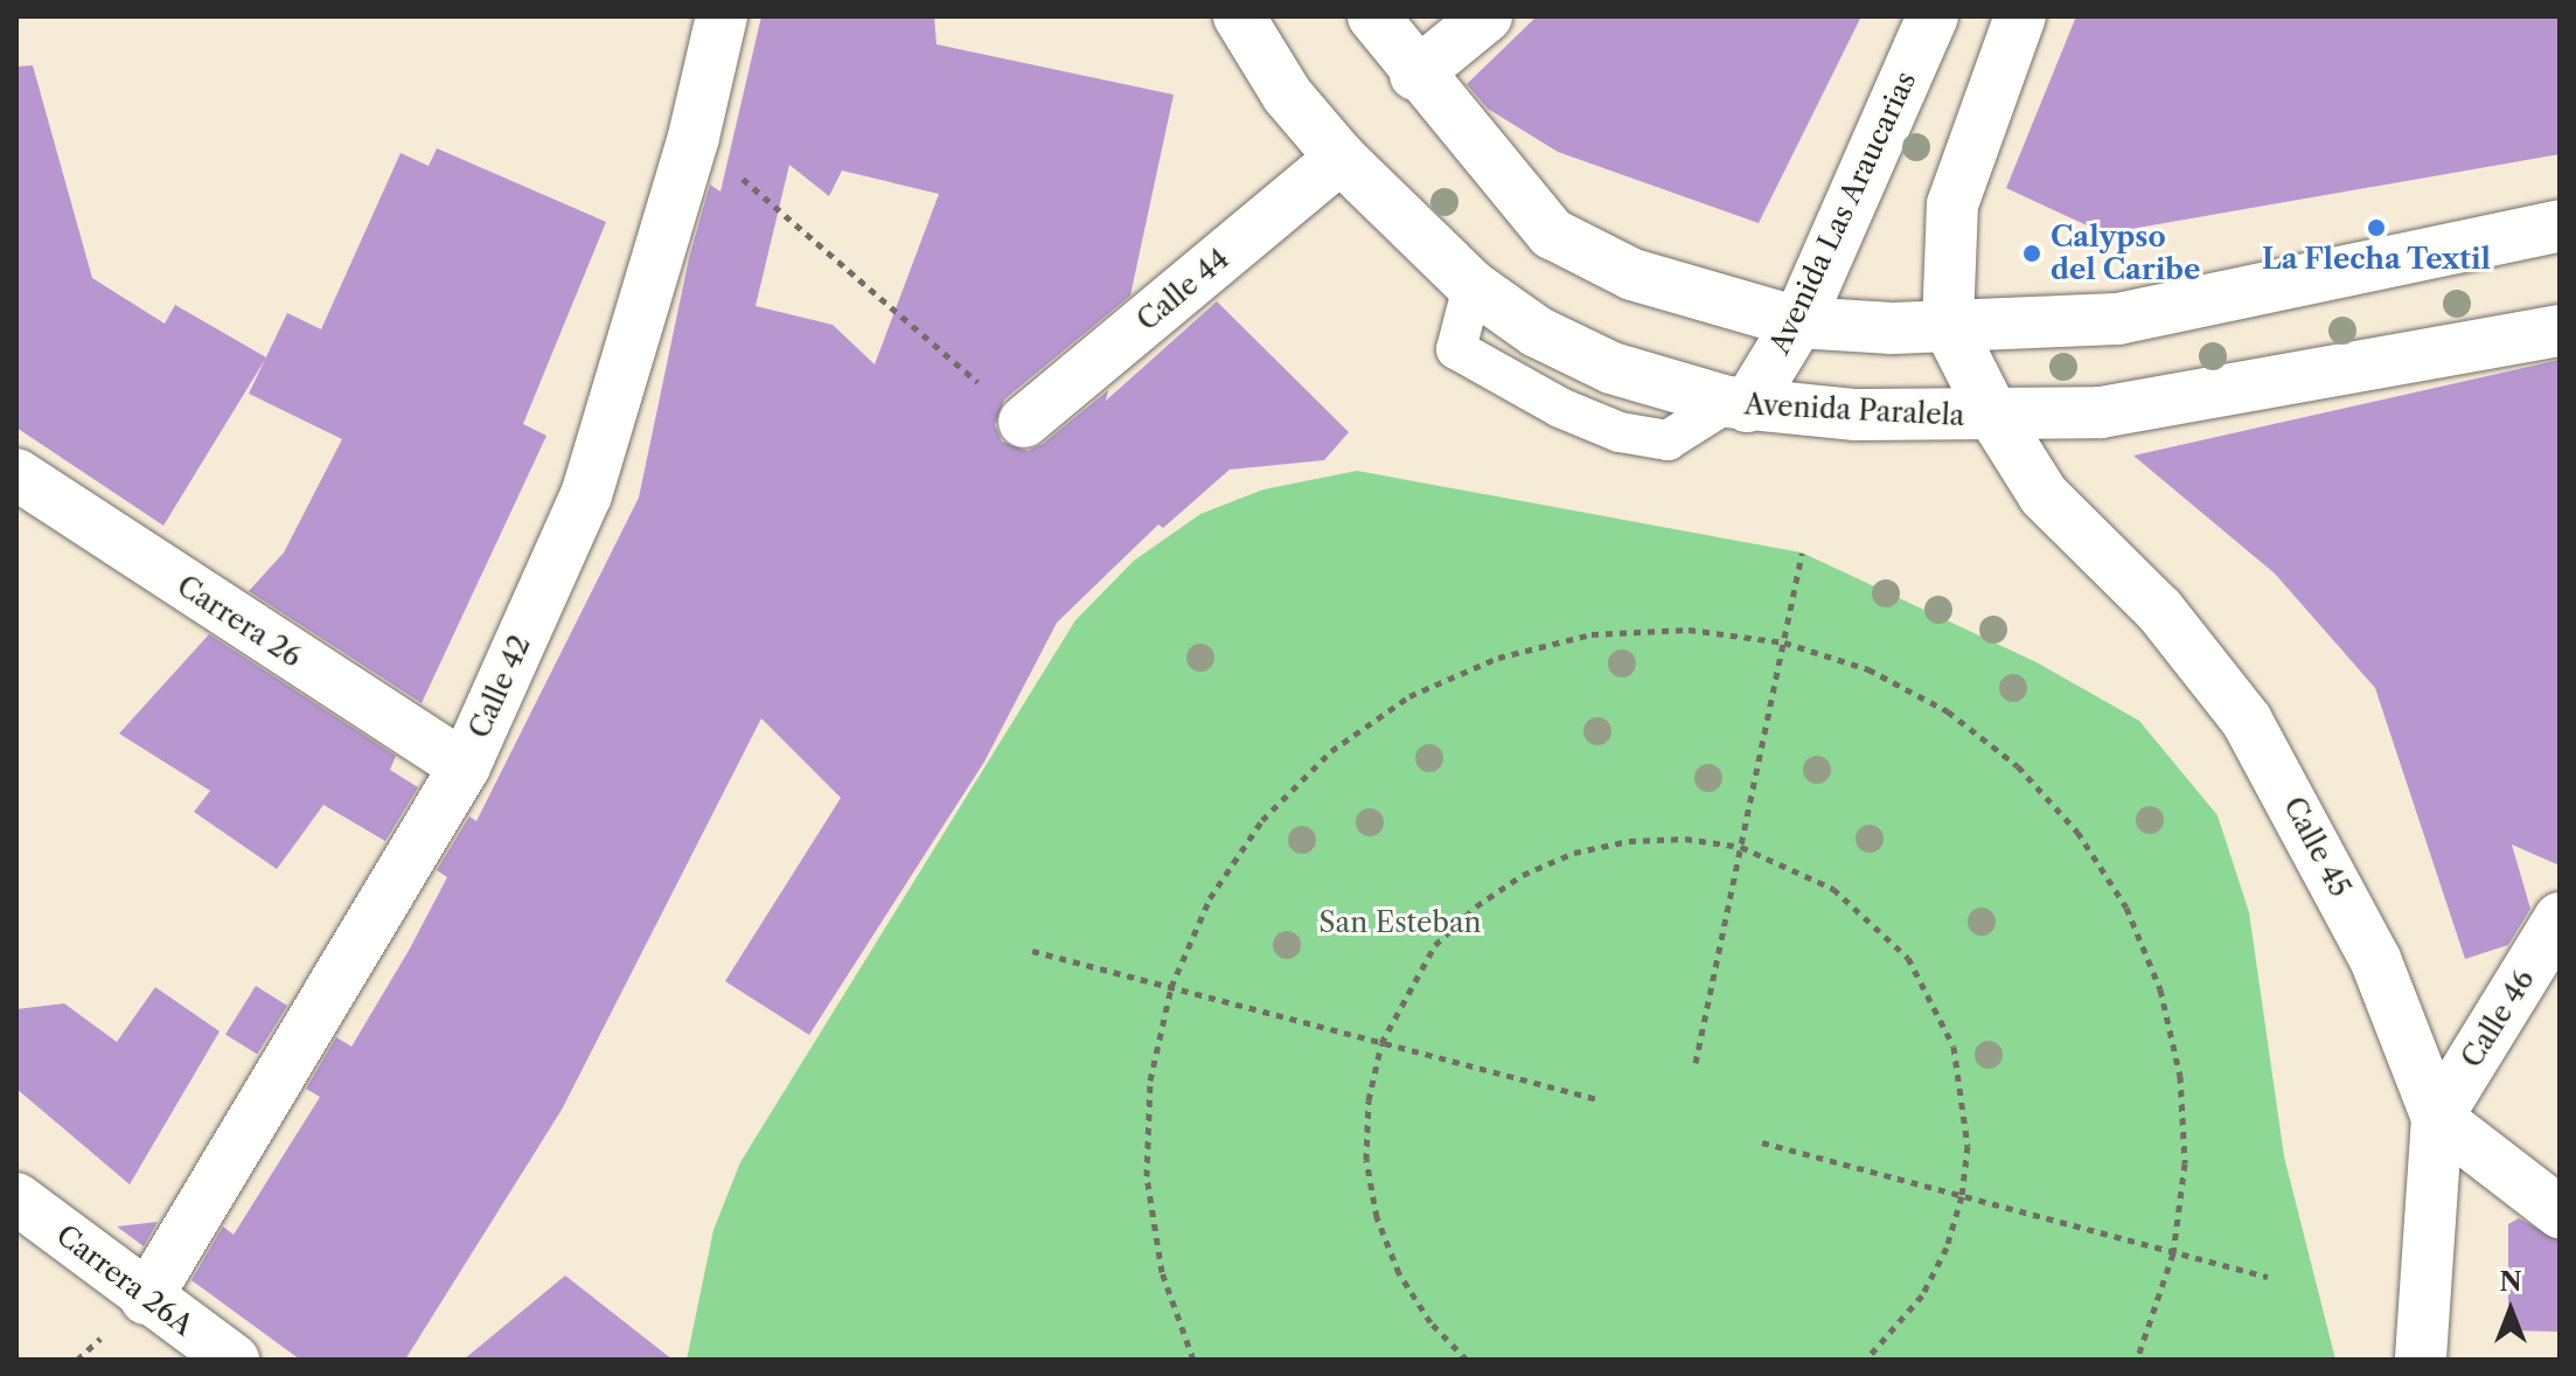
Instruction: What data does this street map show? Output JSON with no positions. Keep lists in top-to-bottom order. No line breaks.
{"streets":{"street":["Avenida Las Araucarias","Calle 44","Avenida Paralela","Carrera 26","Calle 42","Calle 45","Calle 46","Carrera 26A"]},"crossings":[["Avenida Las Araucarias","Avenida Paralela"],["Calle 44","Avenida Paralela"],["Avenida Paralela","Calle 45"],["Carrera 26","Calle 42"],["Calle 42","Carrera 26A"],["Calle 45","Calle 46"]],"parks":["San Esteban"],"places":["La Flecha Textil","Calypso del Caribe"],"north":"top"}
